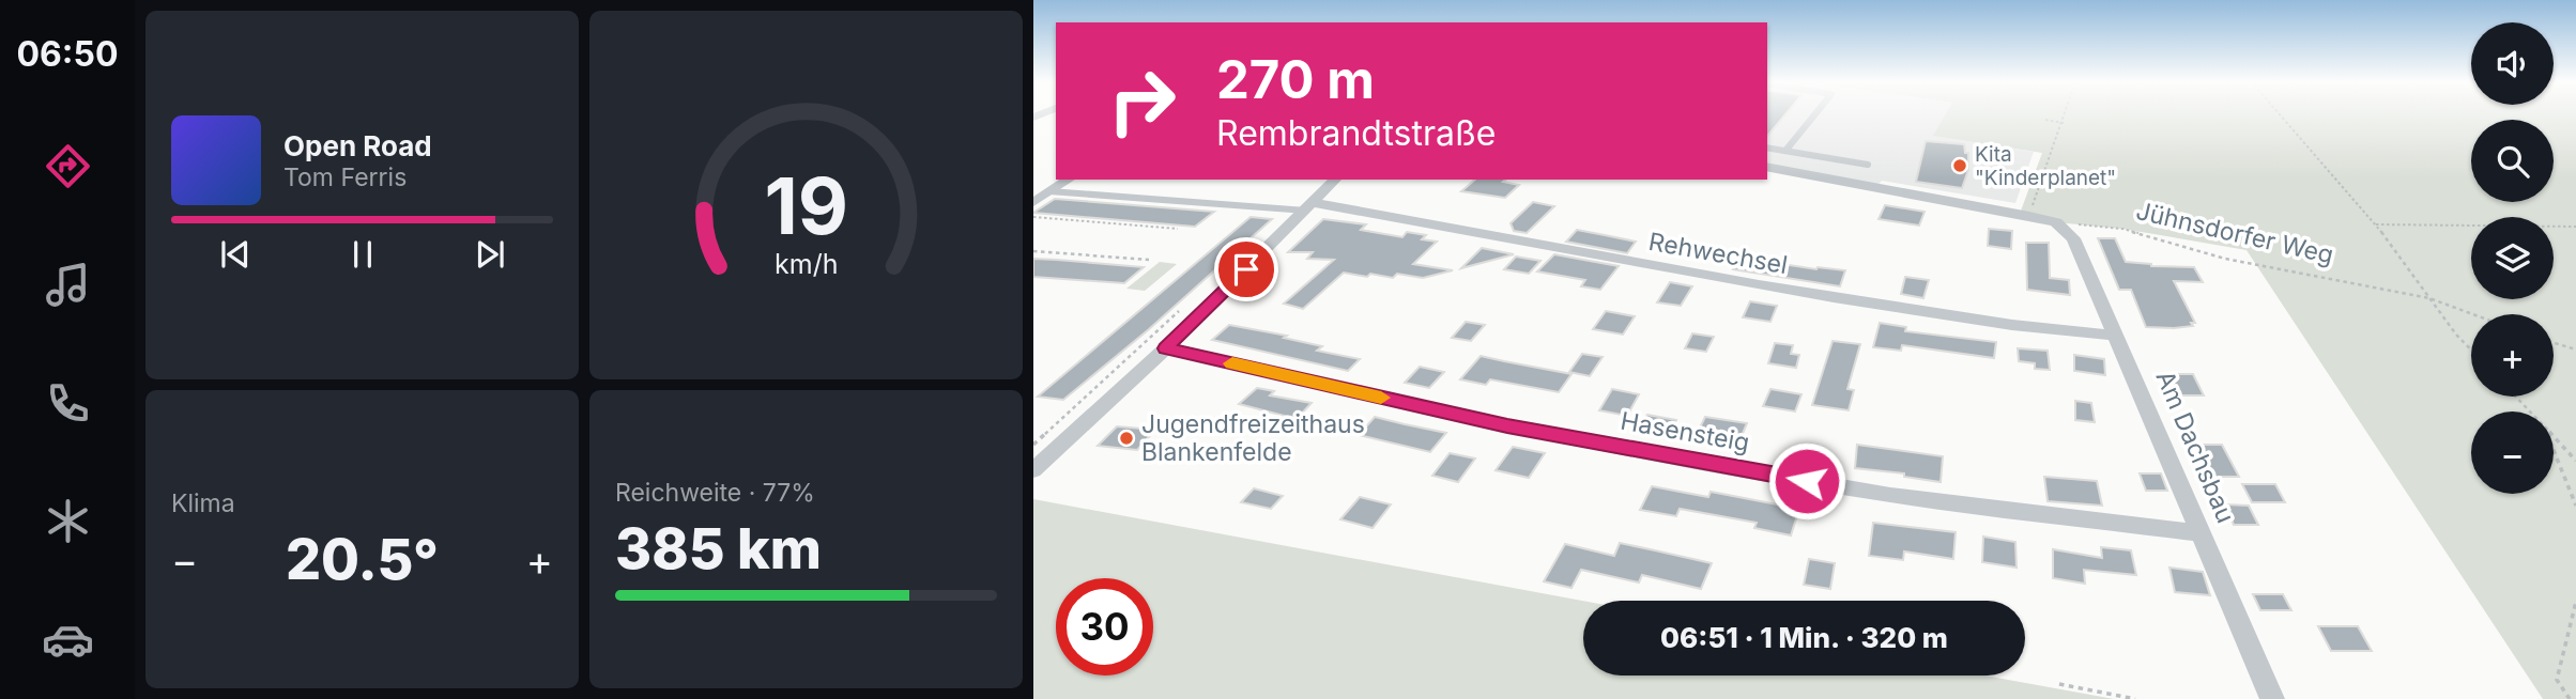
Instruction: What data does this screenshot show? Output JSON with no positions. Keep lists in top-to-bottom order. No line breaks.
{"streets":{"street":["Rehwechsel","Hasensteig","Am Dachsbau"],"path":["Jühnsdorfer Weg"]},"crossings":[["Jühnsdorfer Weg","Am Dachsbau"],["Rehwechsel","Am Dachsbau"],["Hasensteig","Am Dachsbau"]],"places":["Kita \"Kinderplanet\"","Jugendfreizeithaus Blankenfelde"],"page":{"tabs":"06:50","map_buttons":["+","−"],"turn":["270 m","Rembrandtstraße"],"song":["Open Road","Tom Ferris"],"tile":["Klima",["Reichweite · 77%","385 km"]],"heat":["−","20.5°","+"],"limit":"30","trip":"06:51 · 1 Min. · 320 m","gauge":["19","km/h"]}}
